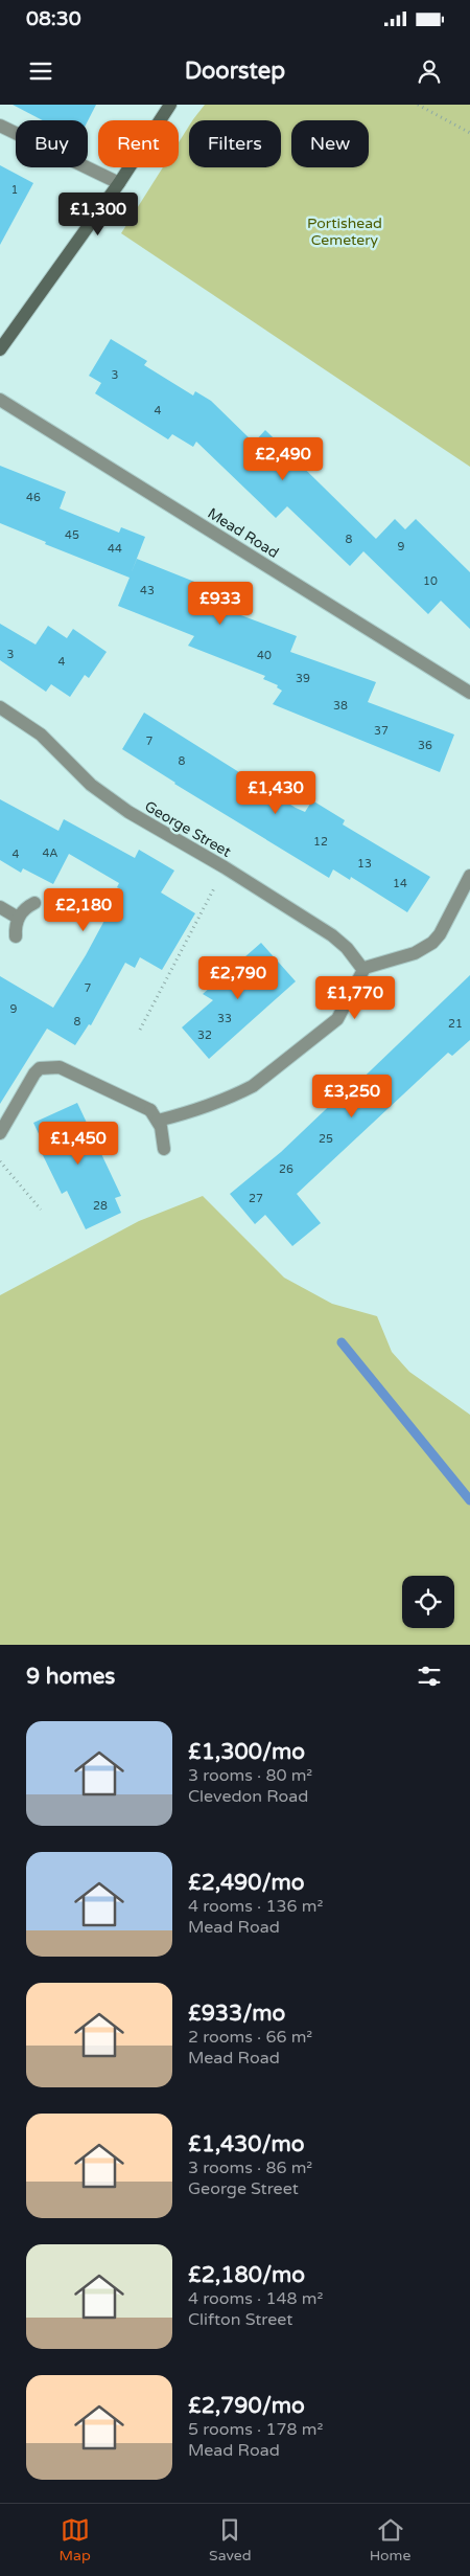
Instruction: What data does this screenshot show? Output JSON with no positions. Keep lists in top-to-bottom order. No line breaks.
{"streets":{"street":["Mead Road","George Street"]},"parks":["Portishead Cemetery"],"house_numbers":["1","3","4","46","45","8","9","44","10","43","3","40","4","39","38","37","7","36","8","12","4A","4","13","14","7","9","33","8","21","32","25","26","27","28"],"page":{"status":"08:30","header":"Doorstep","chip":["Buy","Rent","Filters","New"],"price":["£1,300","£2,490","£933","£1,430","£2,180","£2,790","£1,770","£3,250","£1,450"],"heading":"9 homes","list":[{"name":"£1,300/mo","note":"3 rooms · 80 m² · Clevedon Road"},{"name":"£2,490/mo","note":"4 rooms · 136 m² · Mead Road"},{"name":"£933/mo","note":"2 rooms · 66 m² · Mead Road"},{"name":"£1,430/mo","note":"3 rooms · 86 m² · George Street"},{"name":"£2,180/mo","note":"4 rooms · 148 m² · Clifton Street"},{"name":"£2,790/mo","note":"5 rooms · 178 m² · Mead Road"}],"tabs":["Map","Saved","Home"]}}
